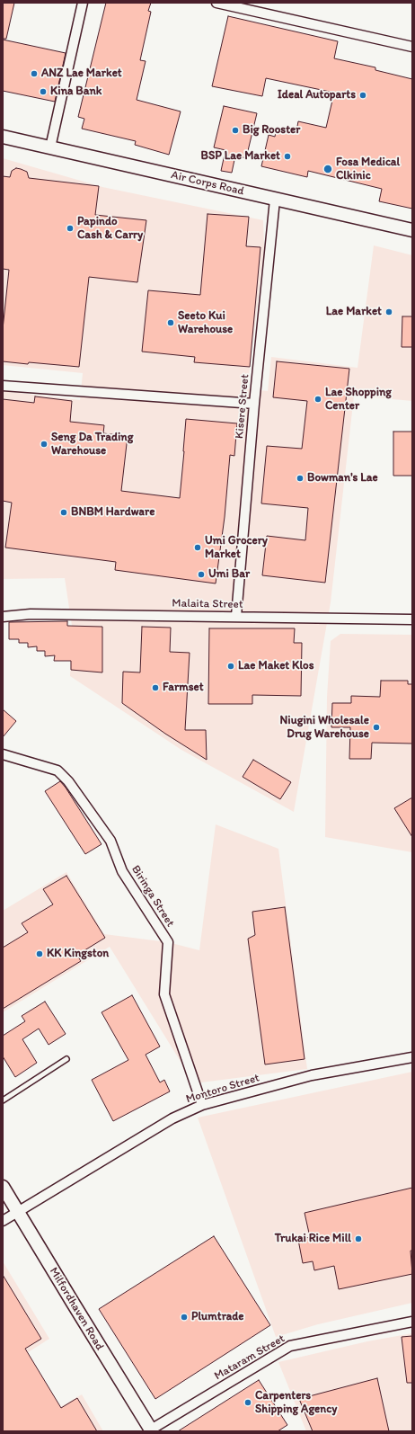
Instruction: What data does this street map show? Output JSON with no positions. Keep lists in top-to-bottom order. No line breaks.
{"streets":{"street":["Air Corps Road","Kisere Street","Malaita Street","Biringa Street","Montoro Street","Milfordhaven Road","Mataram Street"]},"crossings":[["Air Corps Road","Kisere Street"],["Kisere Street","Malaita Street"],["Biringa Street","Montoro Street"],["Montoro Street","Milfordhaven Road"],["Milfordhaven Road","Mataram Street"]],"places":["ANZ Lae Market","Kina Bank","Ideal Autoparts","Big Rooster","BSP Lae Market","Fosa Medical Clkinic","Papindo Cash & Carry","Lae Market","Seeto Kui Warehouse","Lae Shopping Center","Seng Da Trading Warehouse","Bowman's Lae","BNBM Hardware","Umi Grocery Market","Umi Bar","Lae Maket Klos","Farmset","Niugini Wholesale Drug Warehouse","KK Kingston","Trukai Rice Mill","Plumtrade","Carpenters Shipping Agency"]}
